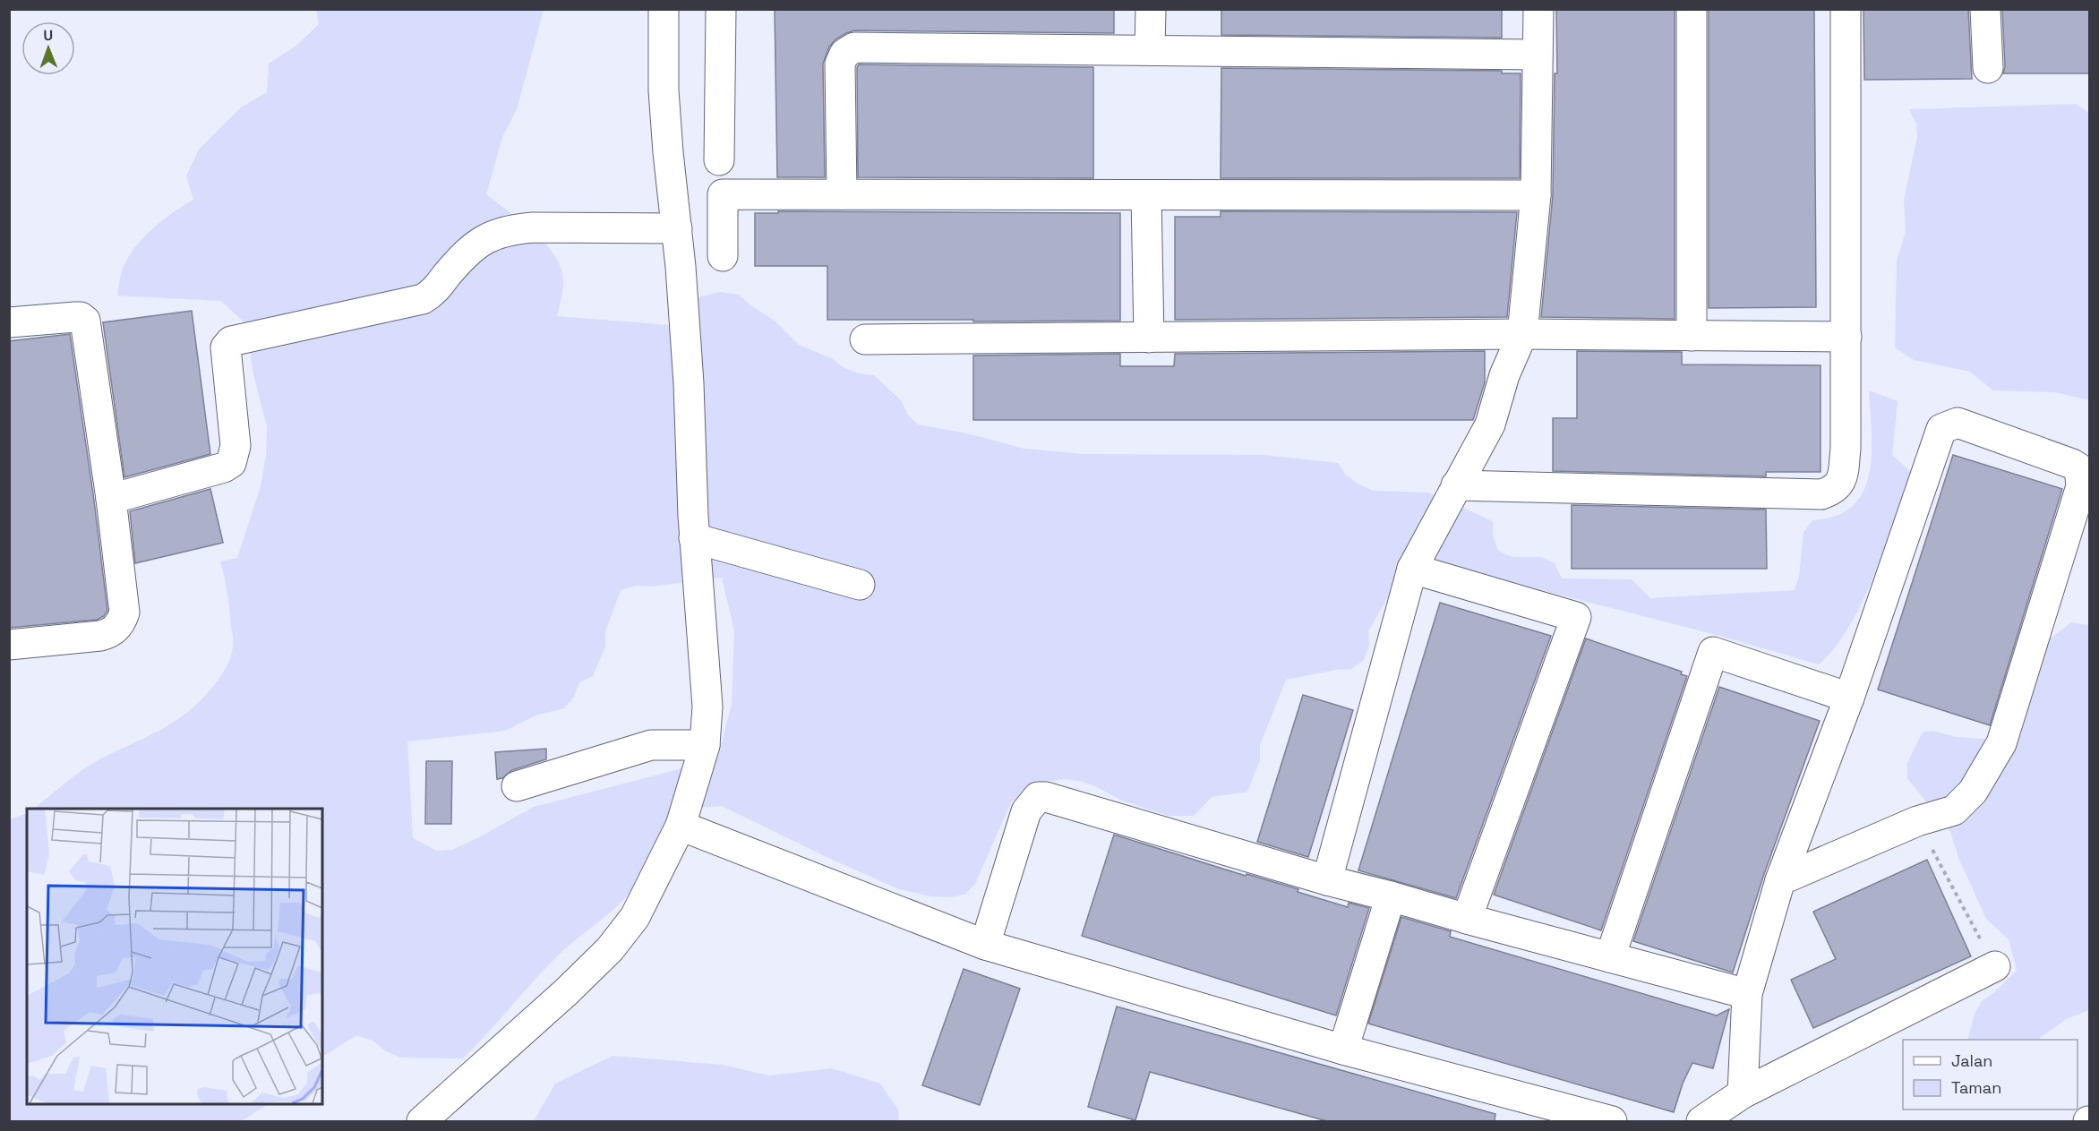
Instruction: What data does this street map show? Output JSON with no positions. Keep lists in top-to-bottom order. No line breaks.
{"legend":["Jalan","Taman"],"north":"top"}
